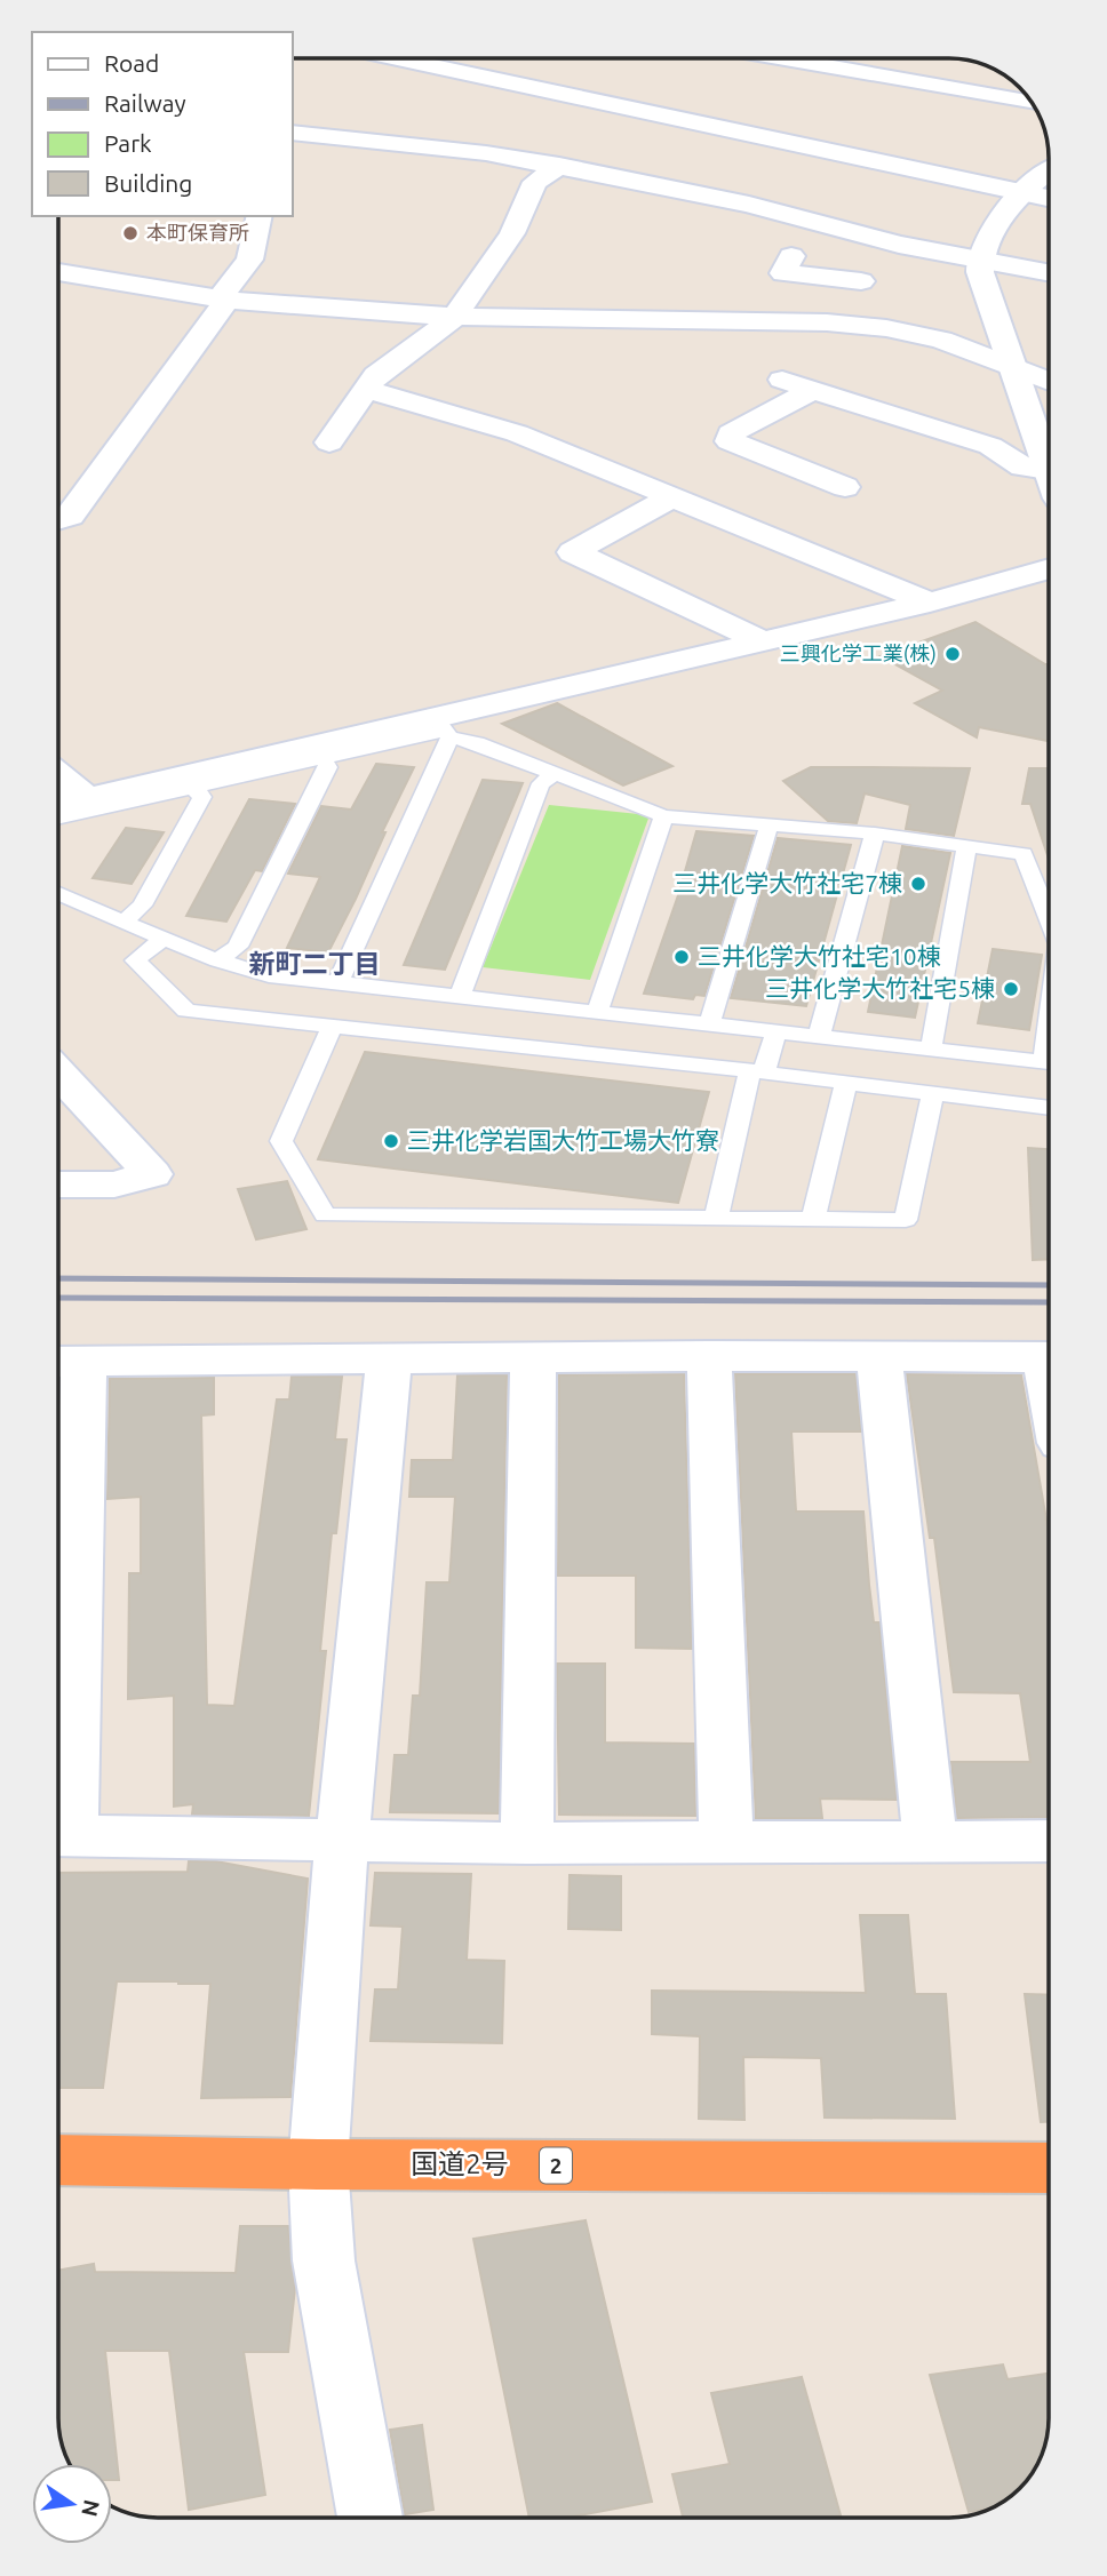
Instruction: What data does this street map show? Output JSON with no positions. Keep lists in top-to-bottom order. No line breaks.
{"streets":{"highway":["国道2号","2"]},"districts":["新町二丁目"],"places":["本町保育所","三興化学工業(株)","三井化学大竹社宅7棟","三井化学大竹社宅10棟","三井化学大竹社宅5棟","三井化学岩国大竹工場大竹寮"],"legend":["Road","Railway","Park","Building"],"north":"right"}
